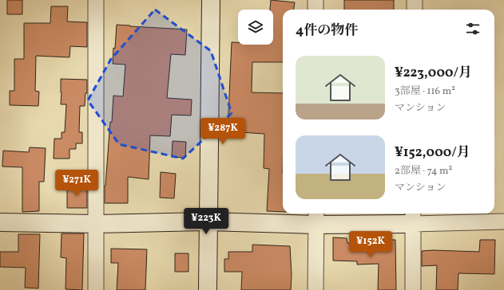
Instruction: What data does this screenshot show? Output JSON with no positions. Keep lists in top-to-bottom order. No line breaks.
{"page":{"heading":"4件の物件","list":[{"name":"¥223,000/月","note":"3部屋 · 116 m² · マンション"},{"name":"¥152,000/月","note":"2部屋 · 74 m² · マンション"}],"price":["¥287K","¥271K","¥223K","¥152K"]}}
